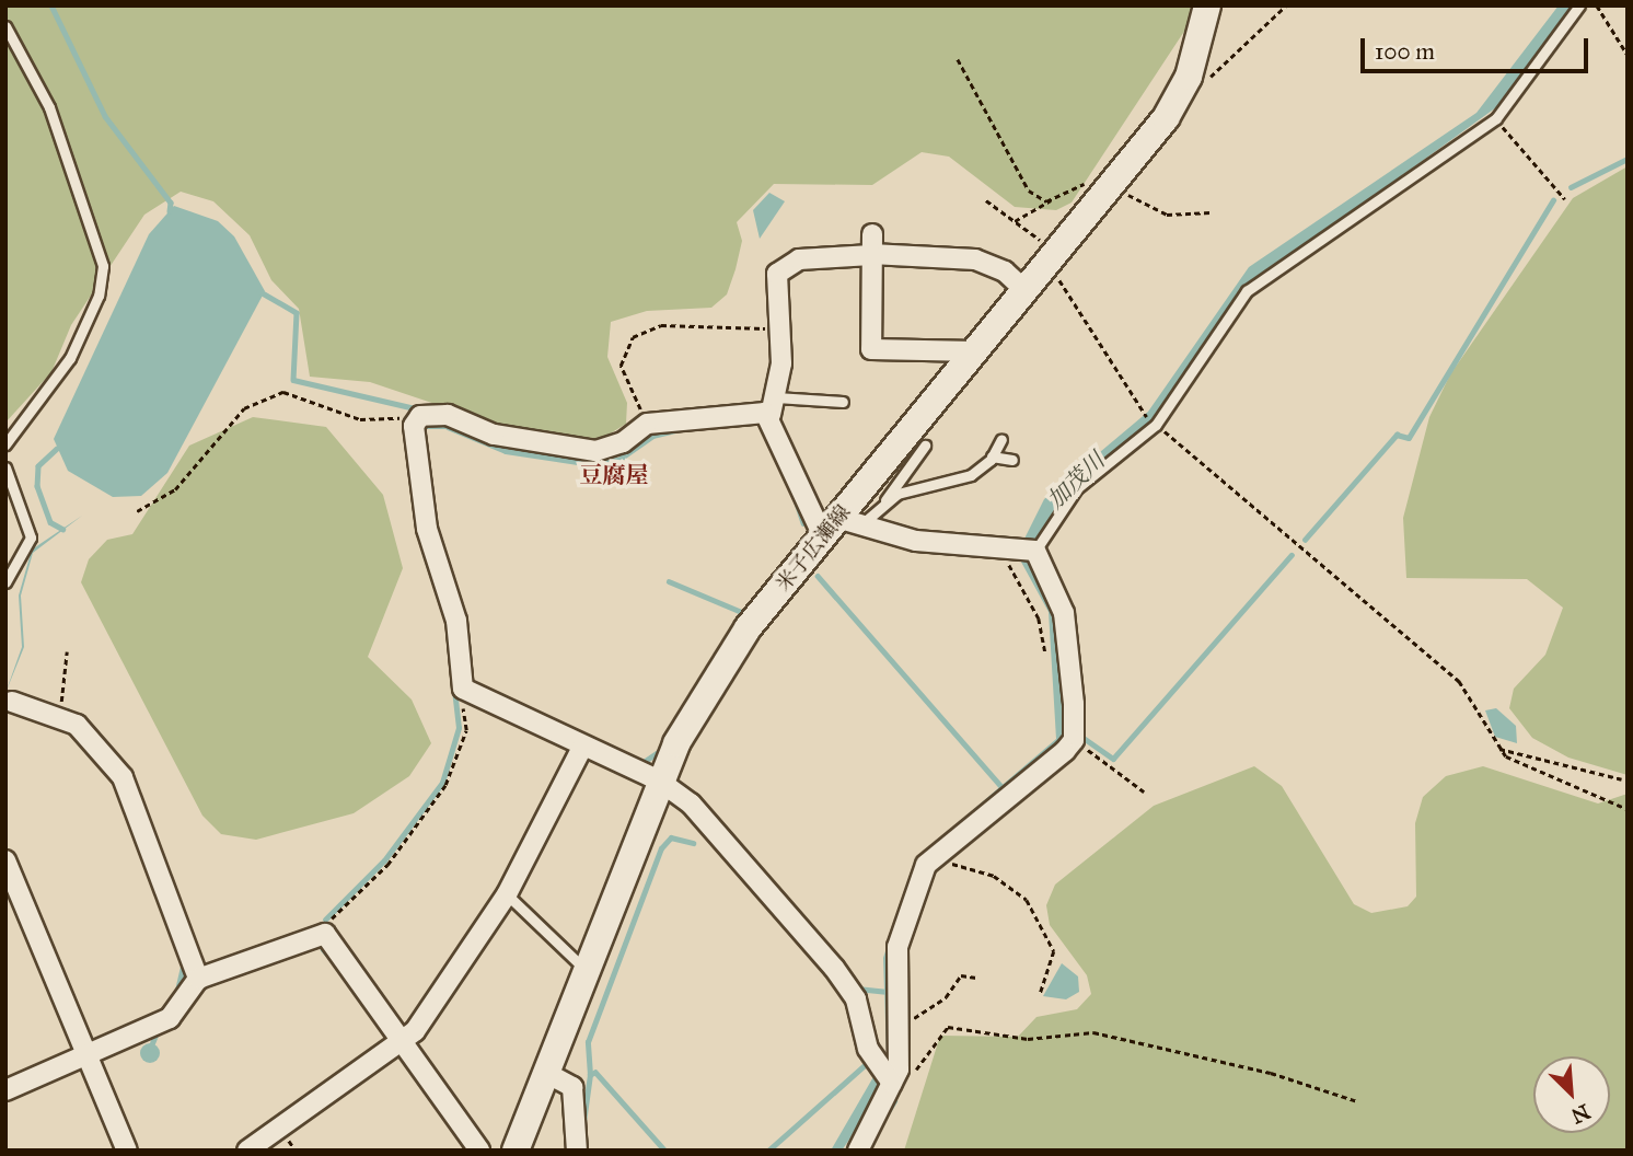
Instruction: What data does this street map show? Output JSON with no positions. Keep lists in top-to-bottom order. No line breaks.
{"streets":{"main road":["米子広瀬線"]},"districts":["豆腐屋"],"water":["加茂川"],"scale_bar":"100 m","north":"bottom right"}
